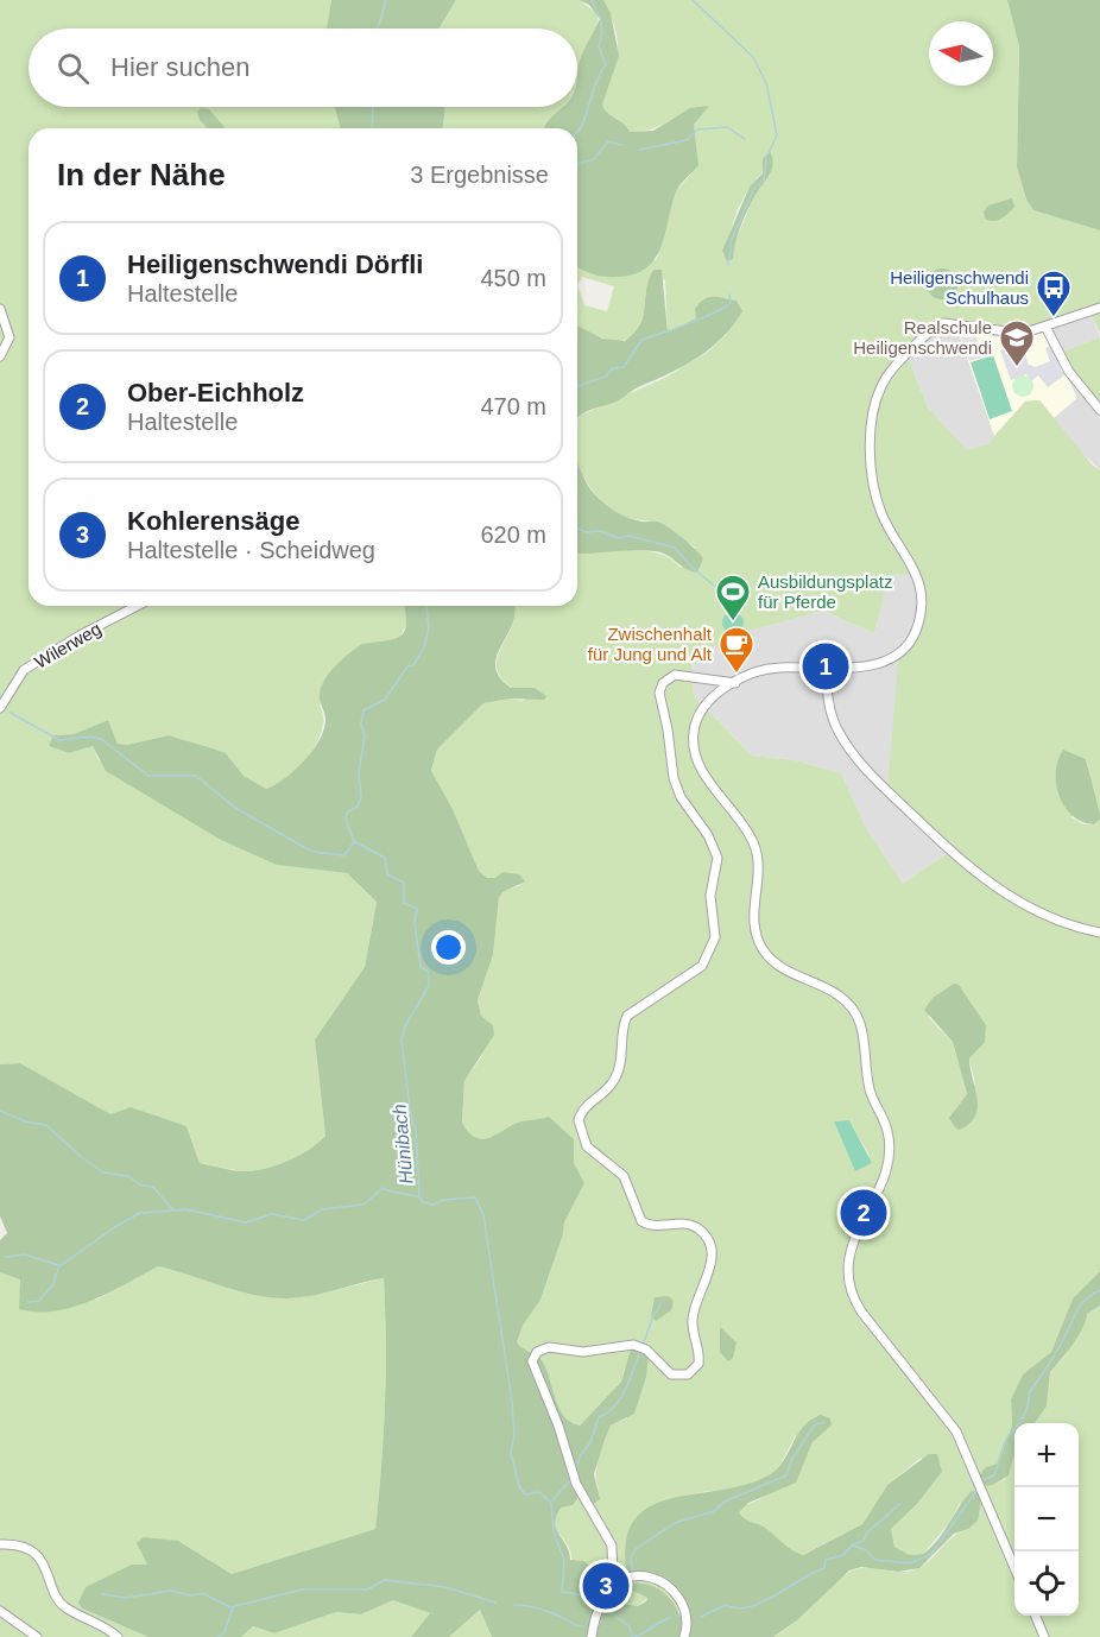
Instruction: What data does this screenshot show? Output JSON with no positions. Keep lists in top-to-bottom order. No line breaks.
{"streets":{"street":["Wilerweg"]},"water":["Hünibach"],"places":{"bus stop":["Heiligenschwendi Schulhaus"],"school or university":["Realschule Heiligenschwendi"],"sports":["Ausbildungsplatz für Pferde"],"cafe":["Zwischenhalt für Jung und Alt"]},"north":"left","page":{"search":"Hier suchen","heading":["In der Nähe","3 Ergebnisse"],"list":[{"mark":"1","name":"Heiligenschwendi Dörfli","note":"Haltestelle","value":"450 m"},{"mark":"2","name":"Ober-Eichholz","note":"Haltestelle","value":"470 m"},{"mark":"3","name":"Kohlerensäge","note":"Haltestelle · Scheidweg","value":"620 m"}],"pins":["1","2","3"],"map_buttons":["+","−"]}}
